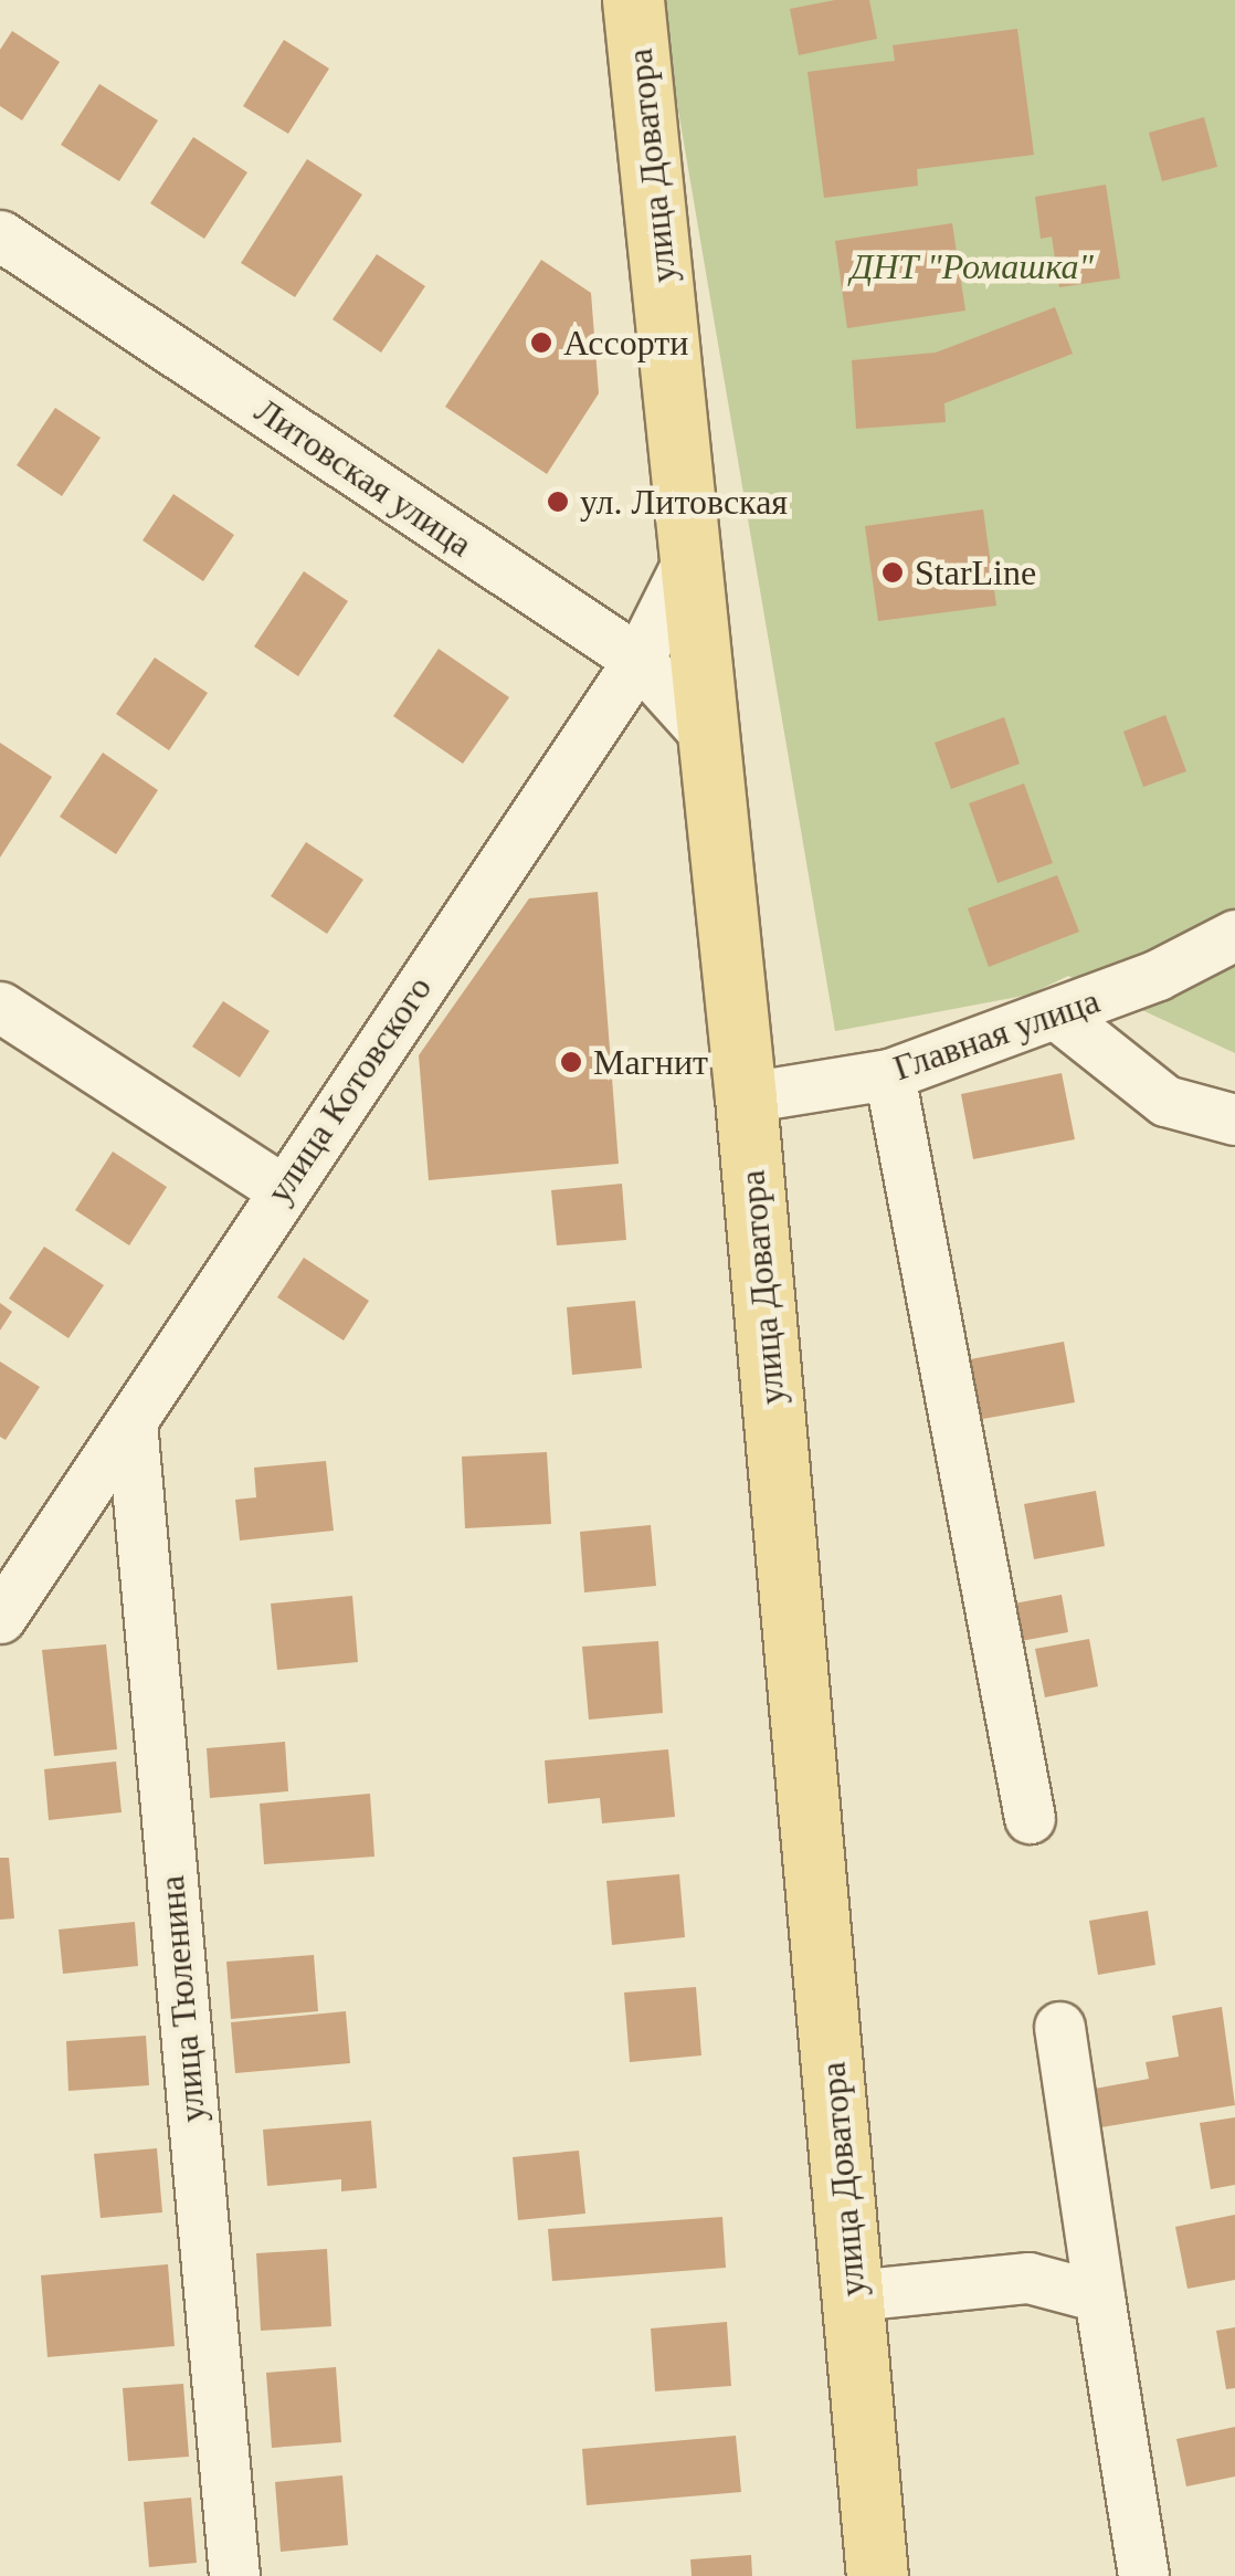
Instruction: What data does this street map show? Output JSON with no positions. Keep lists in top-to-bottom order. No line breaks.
{"streets":{"main road":["улица Доватора"],"street":["Литовская улица","Главная улица","улица Котовского","улица Тюленина"]},"crossings":[["улица Доватора","Литовская улица"],["улица Доватора","Главная улица"],["улица Доватора","улица Котовского"],["Литовская улица","улица Котовского"],["улица Котовского","улица Тюленина"]],"parks":["ДНТ \"Ромашка\""],"places":["Ассорти","ул. Литовская","StarLine","Магнит"]}
